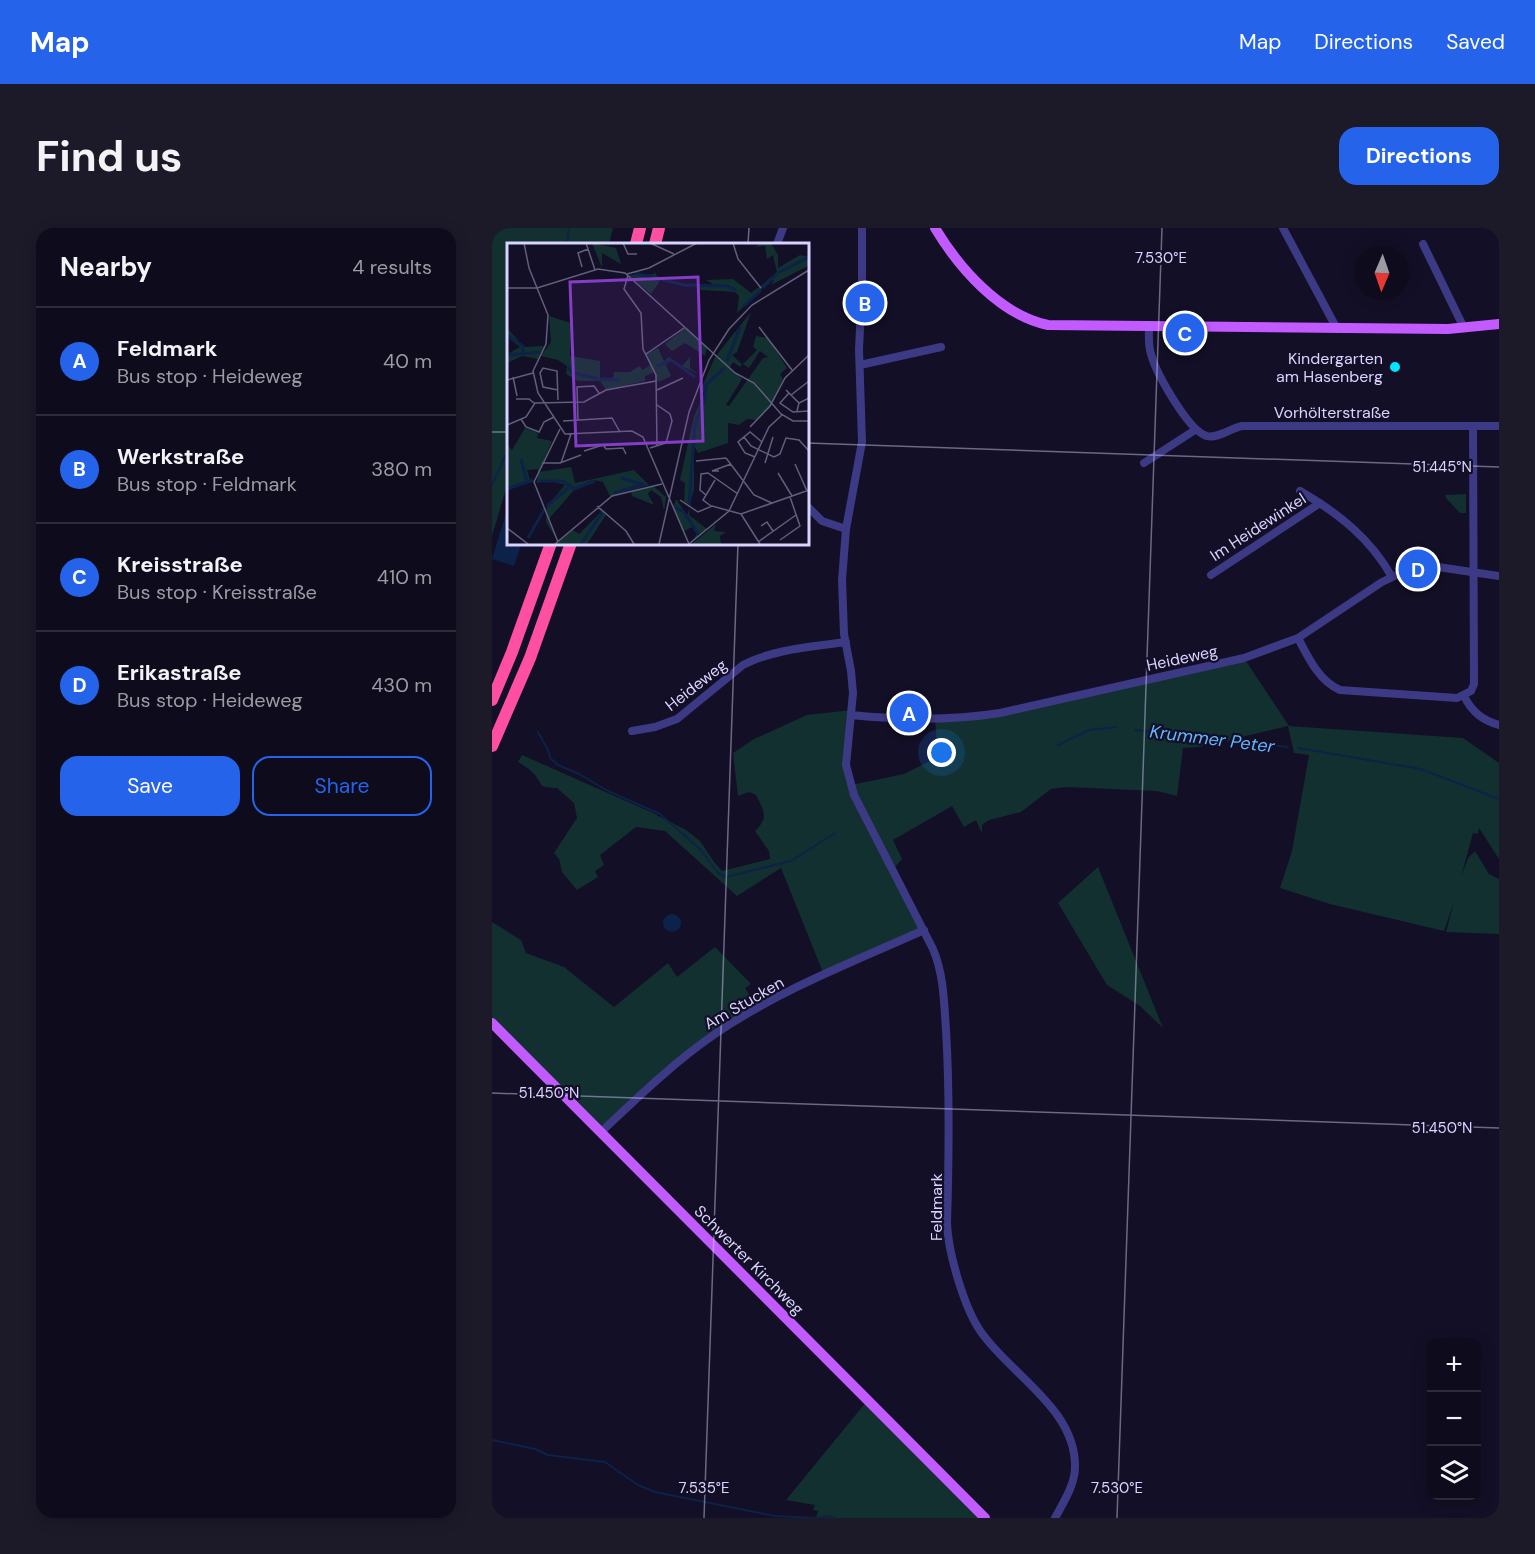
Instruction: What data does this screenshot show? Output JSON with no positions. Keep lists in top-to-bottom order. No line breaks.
{"streets":{"main road":["Schwerter Kirchweg"],"street":["Vorhölterstraße","Im Heidewinkel","Heideweg","Am Stucken","Feldmark"]},"crossings":[["Heideweg","Feldmark"],["Am Stucken","Feldmark"],["Am Stucken","Schwerter Kirchweg"]],"water":["Krummer Peter"],"places":["Kindergarten am Hasenberg"],"north":"bottom","page":{"header":"Map","nav":["Map","Directions","Saved"],"buttons":["Directions",["Save","Share"]],"title":"Find us","heading":["Nearby","4 results"],"pins":["B","C","D","A"],"list":[{"mark":"A","name":"Feldmark","note":"Bus stop · Heideweg","value":"40 m"},{"mark":"B","name":"Werkstraße","note":"Bus stop · Feldmark","value":"380 m"},{"mark":"C","name":"Kreisstraße","note":"Bus stop · Kreisstraße","value":"410 m"},{"mark":"D","name":"Erikastraße","note":"Bus stop · Heideweg","value":"430 m"}],"map_buttons":["+","−"]},"coordinates":["7.530°E","51.445°N","51.450°N","7.535°E"]}
